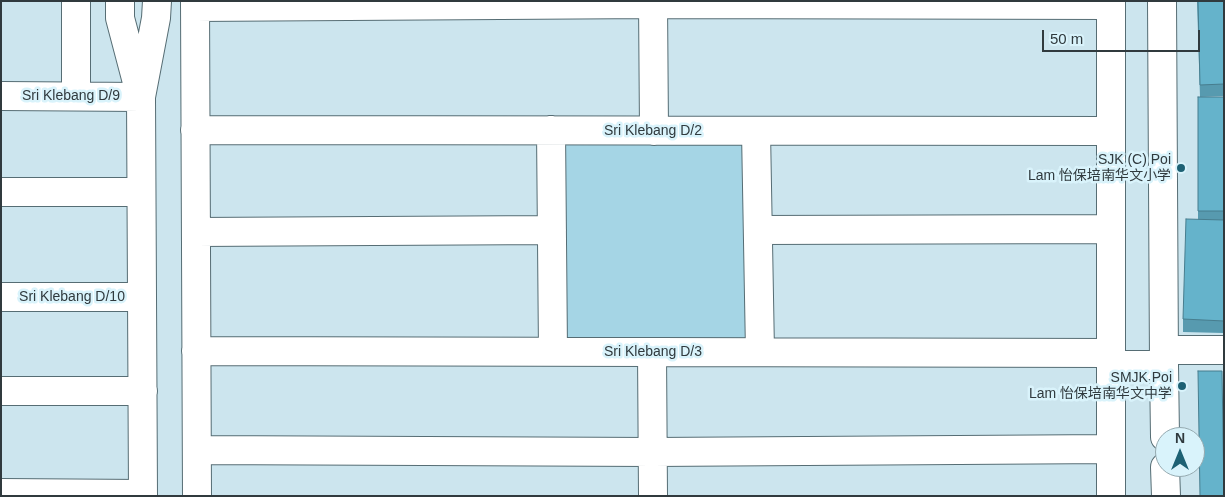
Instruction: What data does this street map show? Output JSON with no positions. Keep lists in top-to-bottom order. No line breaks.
{"streets":{"street":["Sri Klebang D/9","Sri Klebang D/2","Sri Klebang D/10","Sri Klebang D/3"]},"places":["SJK (C) Poi Lam 怡保培南华文小学","SMJK Poi Lam 怡保培南华文中学"],"scale_bar":"50 m","north":"top"}
